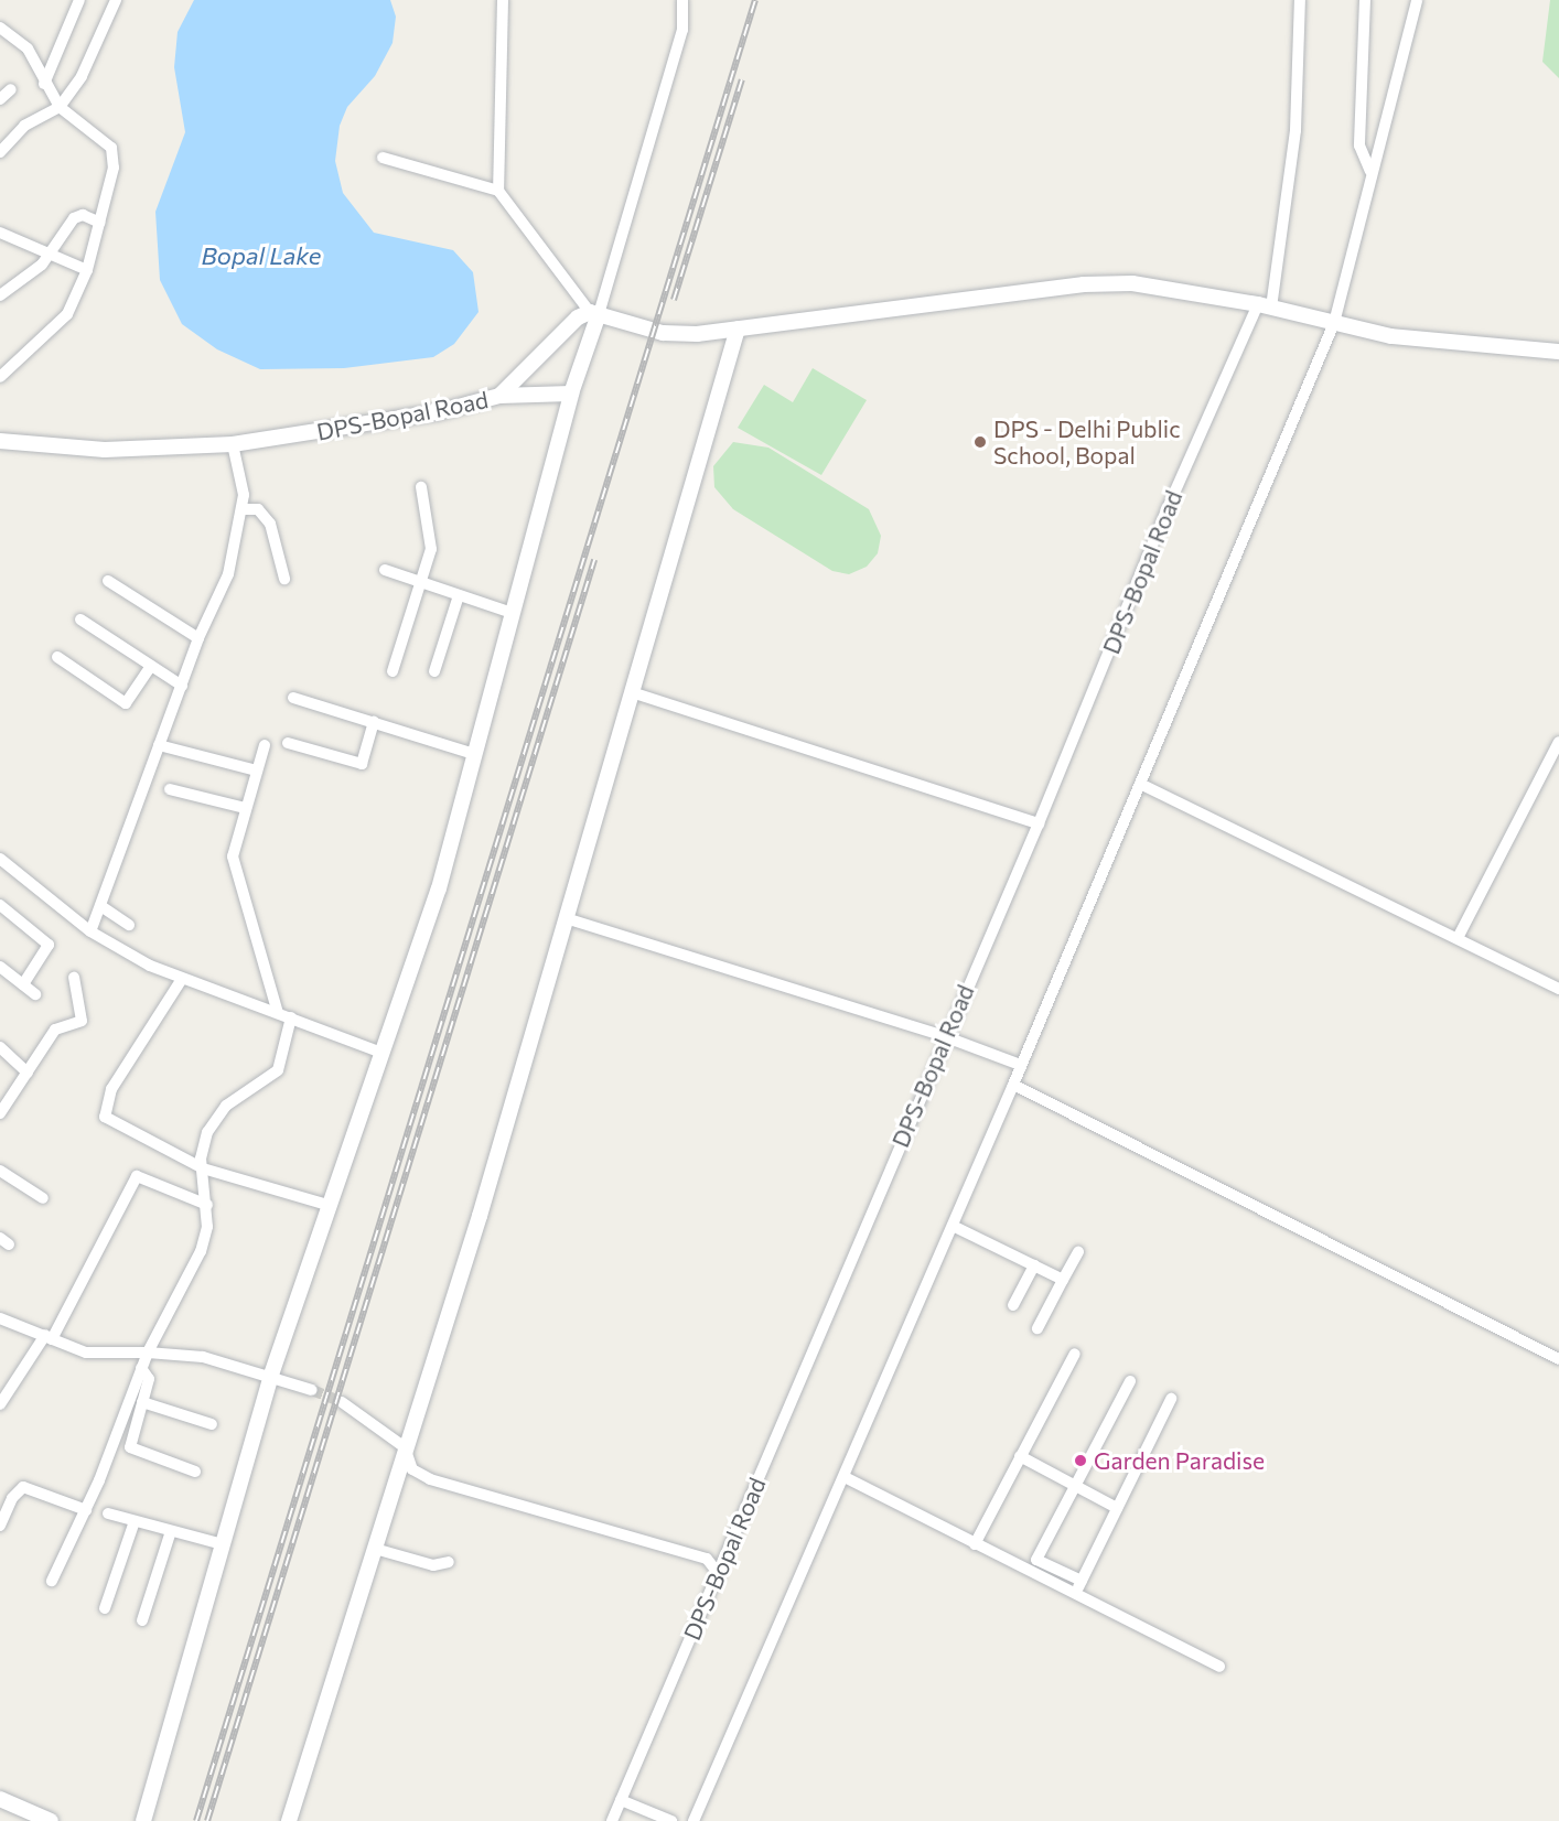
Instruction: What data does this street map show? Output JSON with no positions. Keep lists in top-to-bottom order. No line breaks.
{"streets":{"street":["DPS-Bopal Road"]},"water":["Bopal Lake"],"places":["DPS - Delhi Public School, Bopal","Garden Paradise"]}
